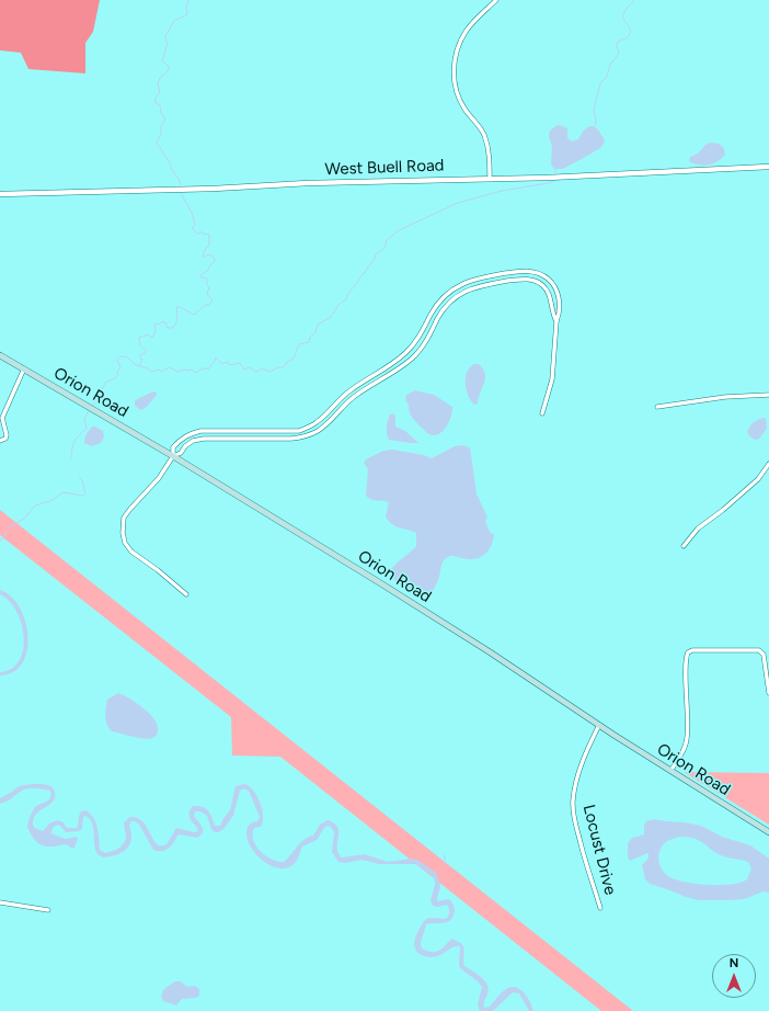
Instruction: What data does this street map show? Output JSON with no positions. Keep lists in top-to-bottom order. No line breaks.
{"streets":{"main road":["Orion Road"],"street":["West Buell Road","Locust Drive"]},"crossings":[["Orion Road","Locust Drive"]],"north":"top"}
